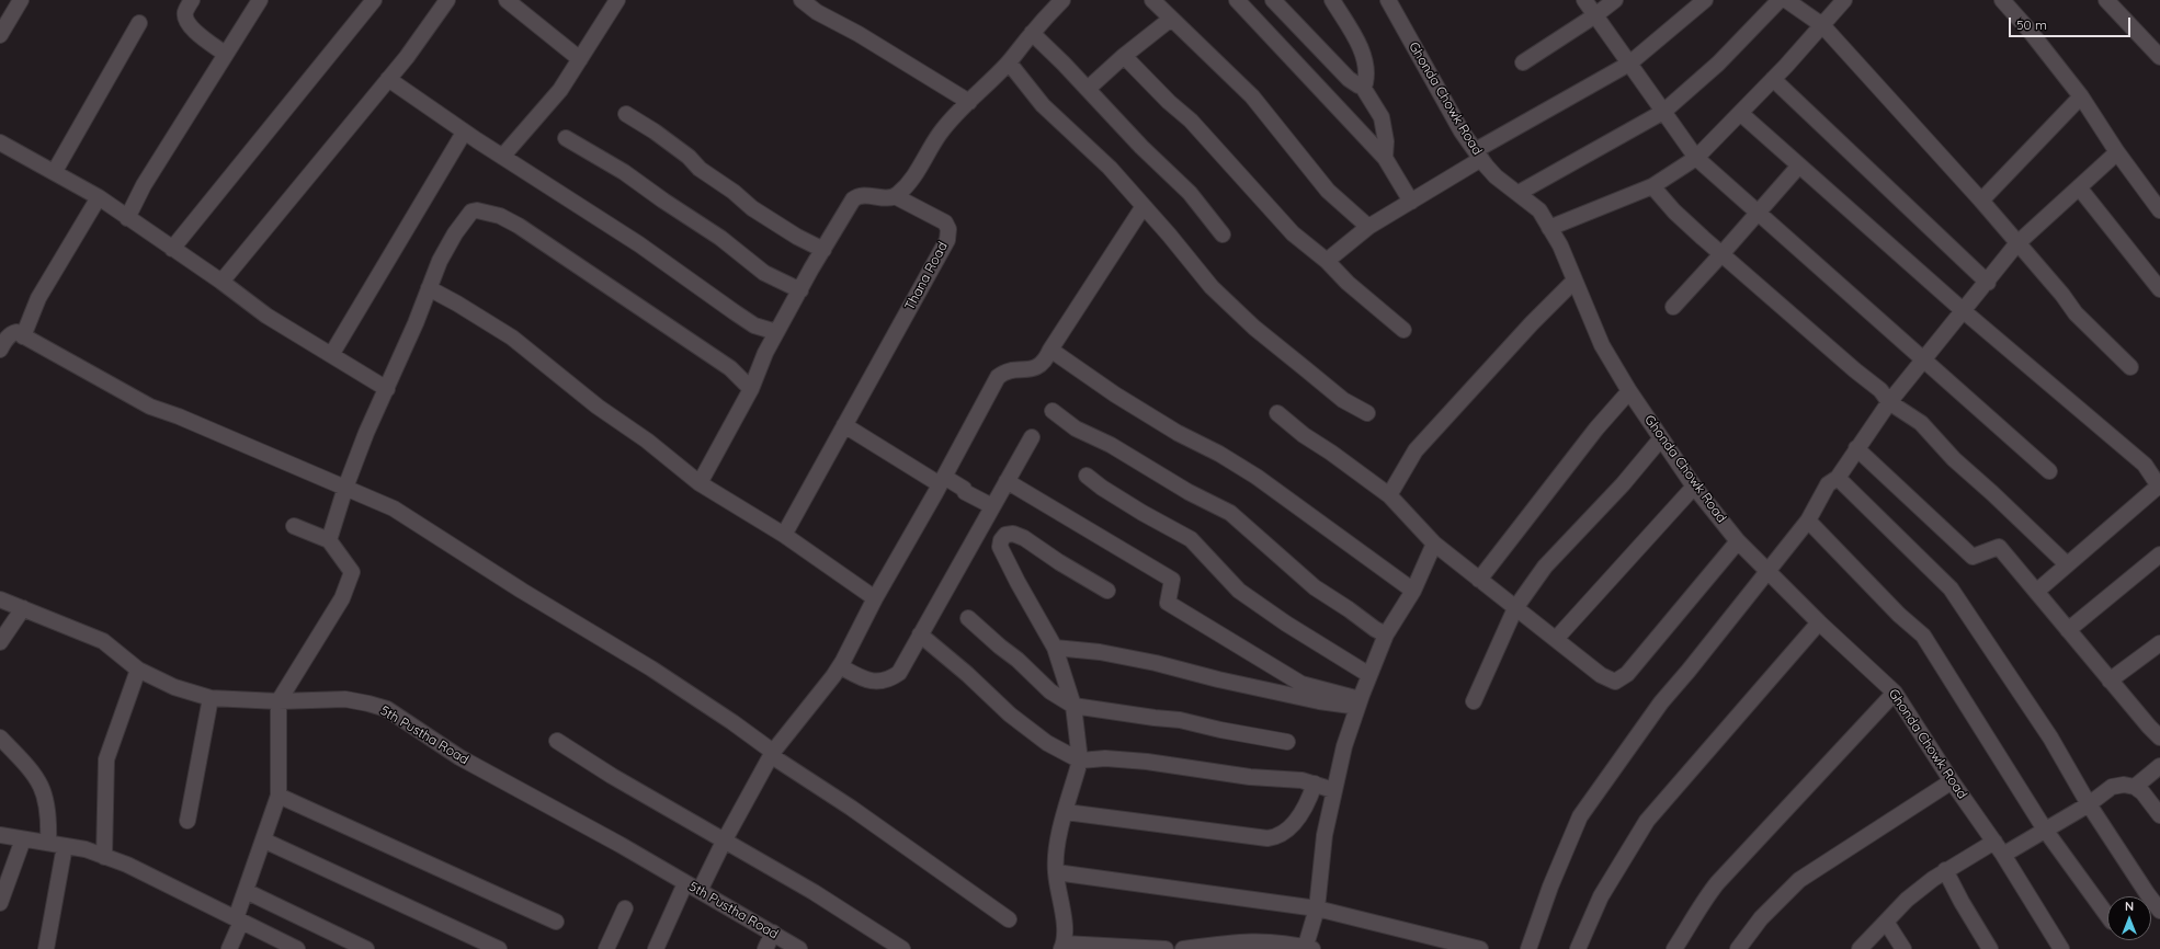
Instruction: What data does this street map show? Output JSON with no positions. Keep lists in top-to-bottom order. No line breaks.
{"streets":{"street":["Ghonda Chowk Road","Thana Road","5th Pustha Road"]},"scale_bar":"50 m","north":"top"}
